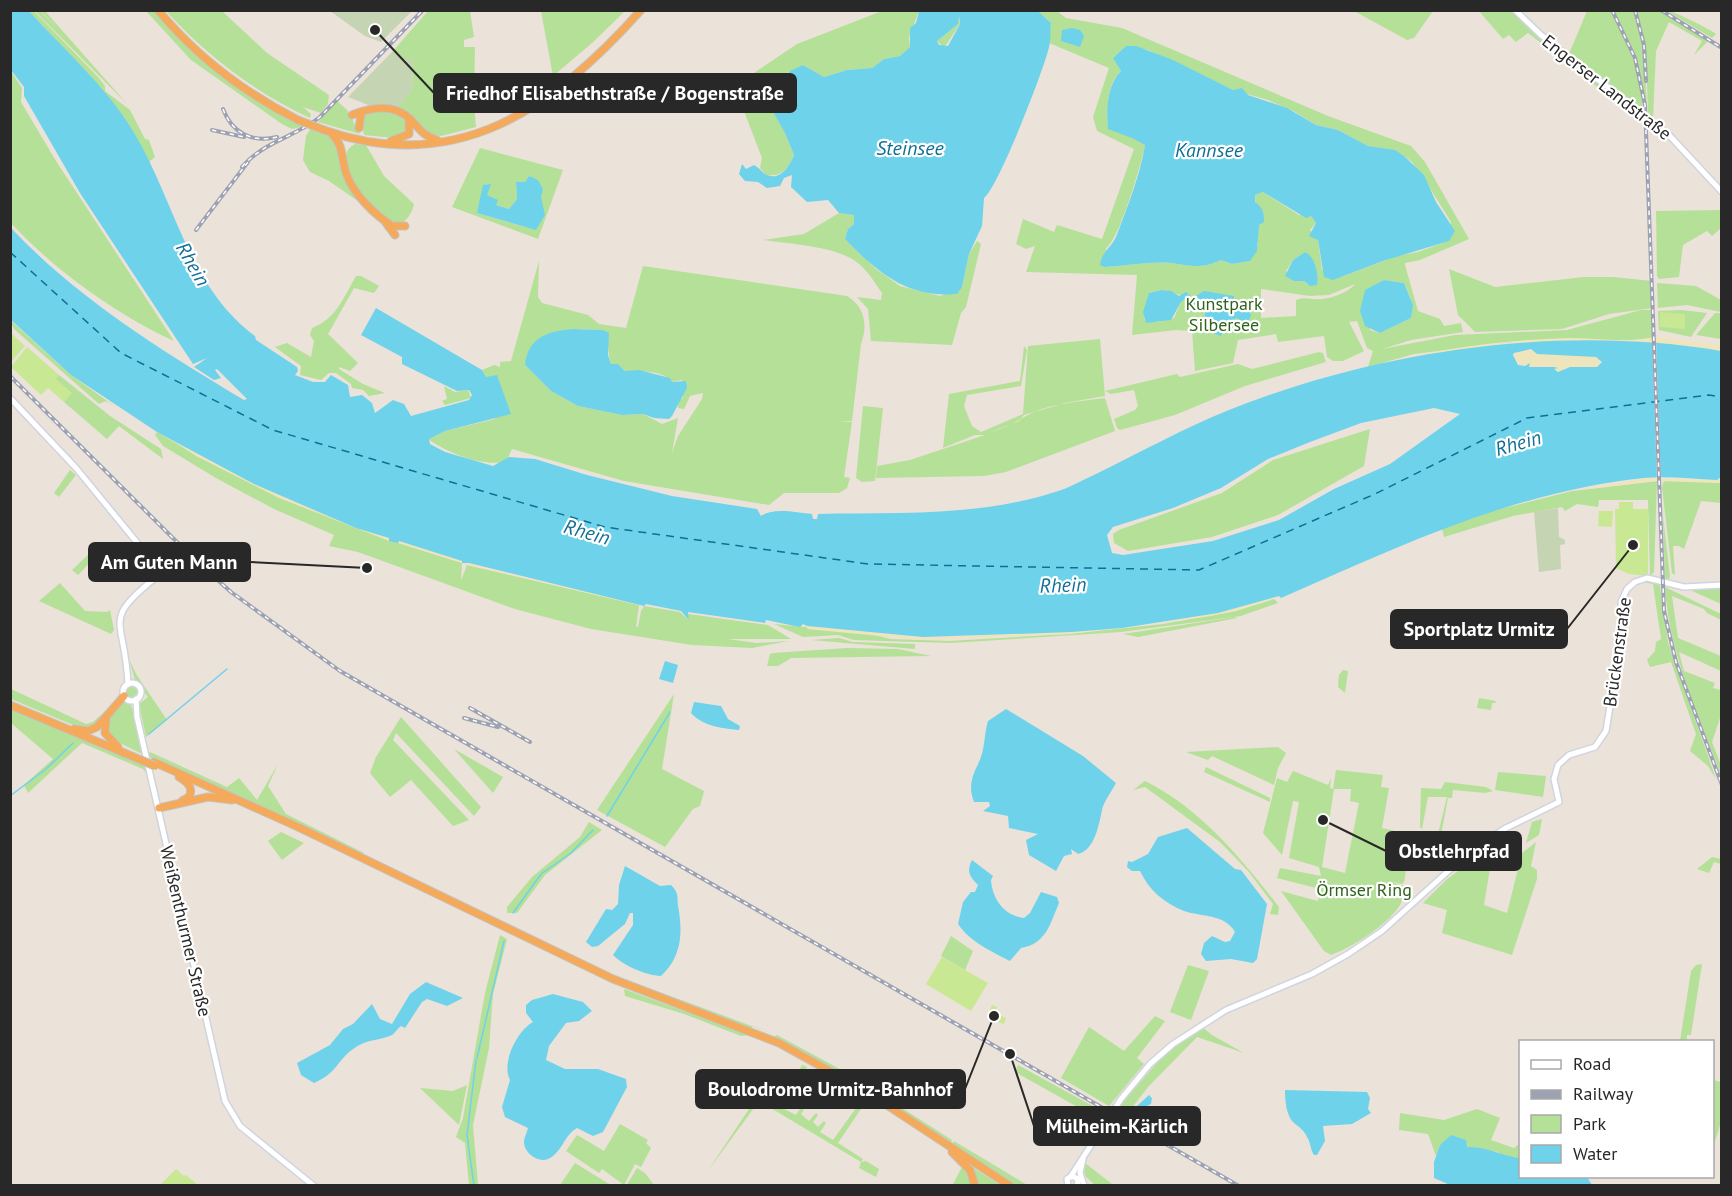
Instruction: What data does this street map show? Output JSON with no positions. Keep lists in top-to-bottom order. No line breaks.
{"streets":{"main road":["Engerser Landstraße","Brückenstraße","Weißenthurmer Straße"]},"water":["Steinsee","Kannsee","Rhein"],"parks":["Kunstpark Silbersee","Örmser Ring"],"places":["Friedhof Elisabethstraße / Bogenstraße","Sportplatz Urmitz","Am Guten Mann","Obstlehrpfad","Boulodrome Urmitz-Bahnhof","Mülheim-Kärlich"],"legend":["Road","Railway","Park","Water"]}
